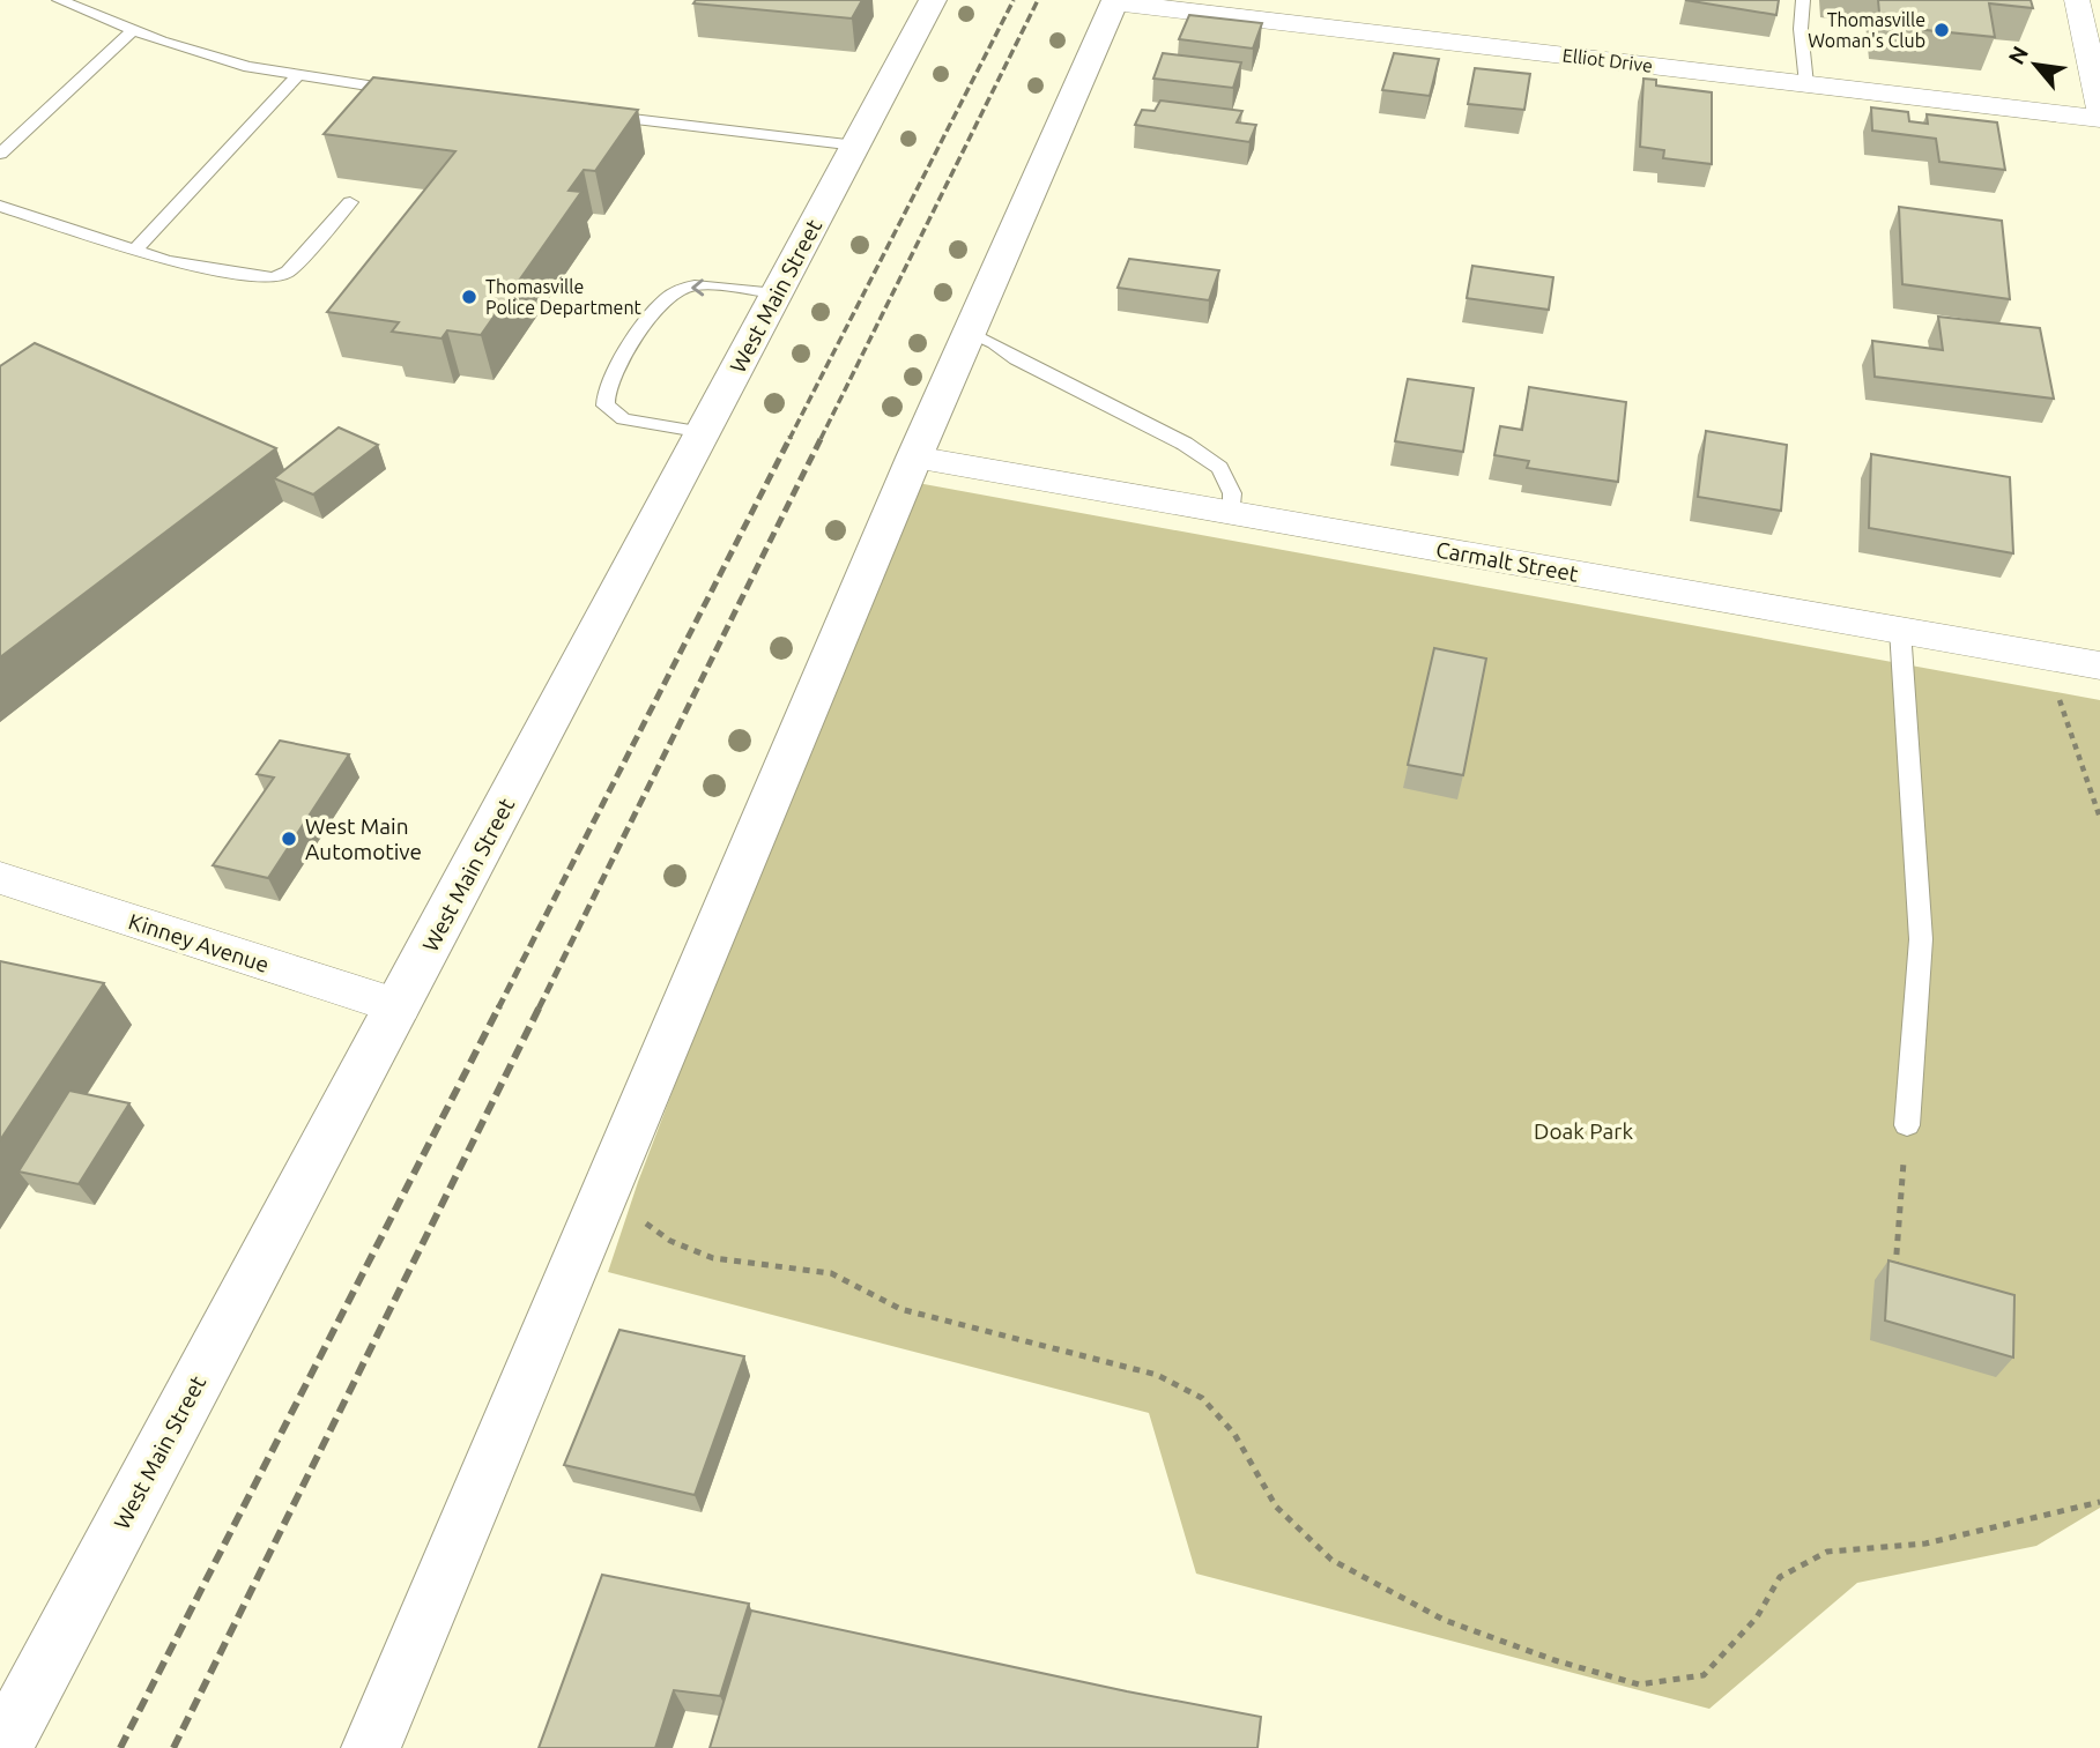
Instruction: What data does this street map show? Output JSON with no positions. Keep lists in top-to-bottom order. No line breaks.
{"streets":{"main road":["West Main Street"],"street":["Elliot Drive","Carmalt Street","Kinney Avenue"]},"crossings":[["West Main Street","Kinney Avenue"]],"parks":["Doak Park"],"places":["Thomasville Woman's Club","Thomasville Police Department","West Main Automotive"],"north":"top left"}
